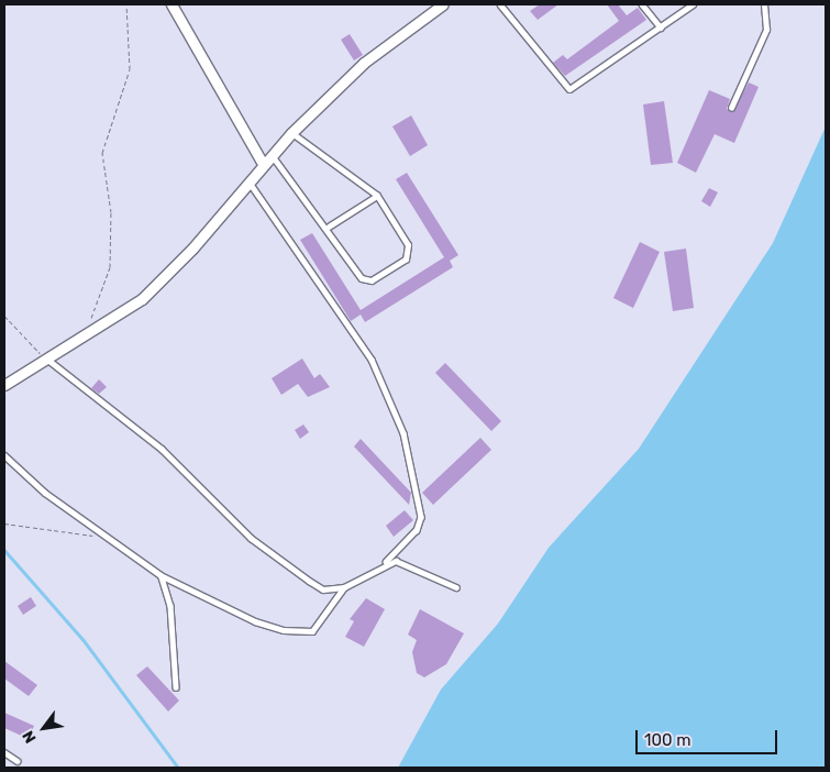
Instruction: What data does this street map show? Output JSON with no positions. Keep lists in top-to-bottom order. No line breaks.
{"scale_bar":"100 m","north":"bottom left"}
